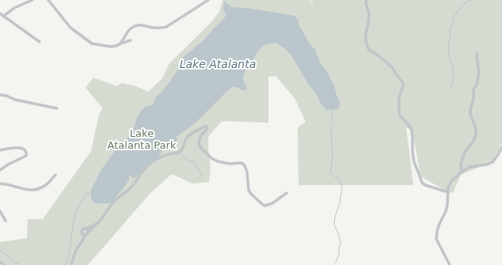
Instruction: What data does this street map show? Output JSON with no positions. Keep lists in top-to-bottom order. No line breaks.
{"water":["Lake Atalanta"],"parks":["Lake Atalanta Park"]}
